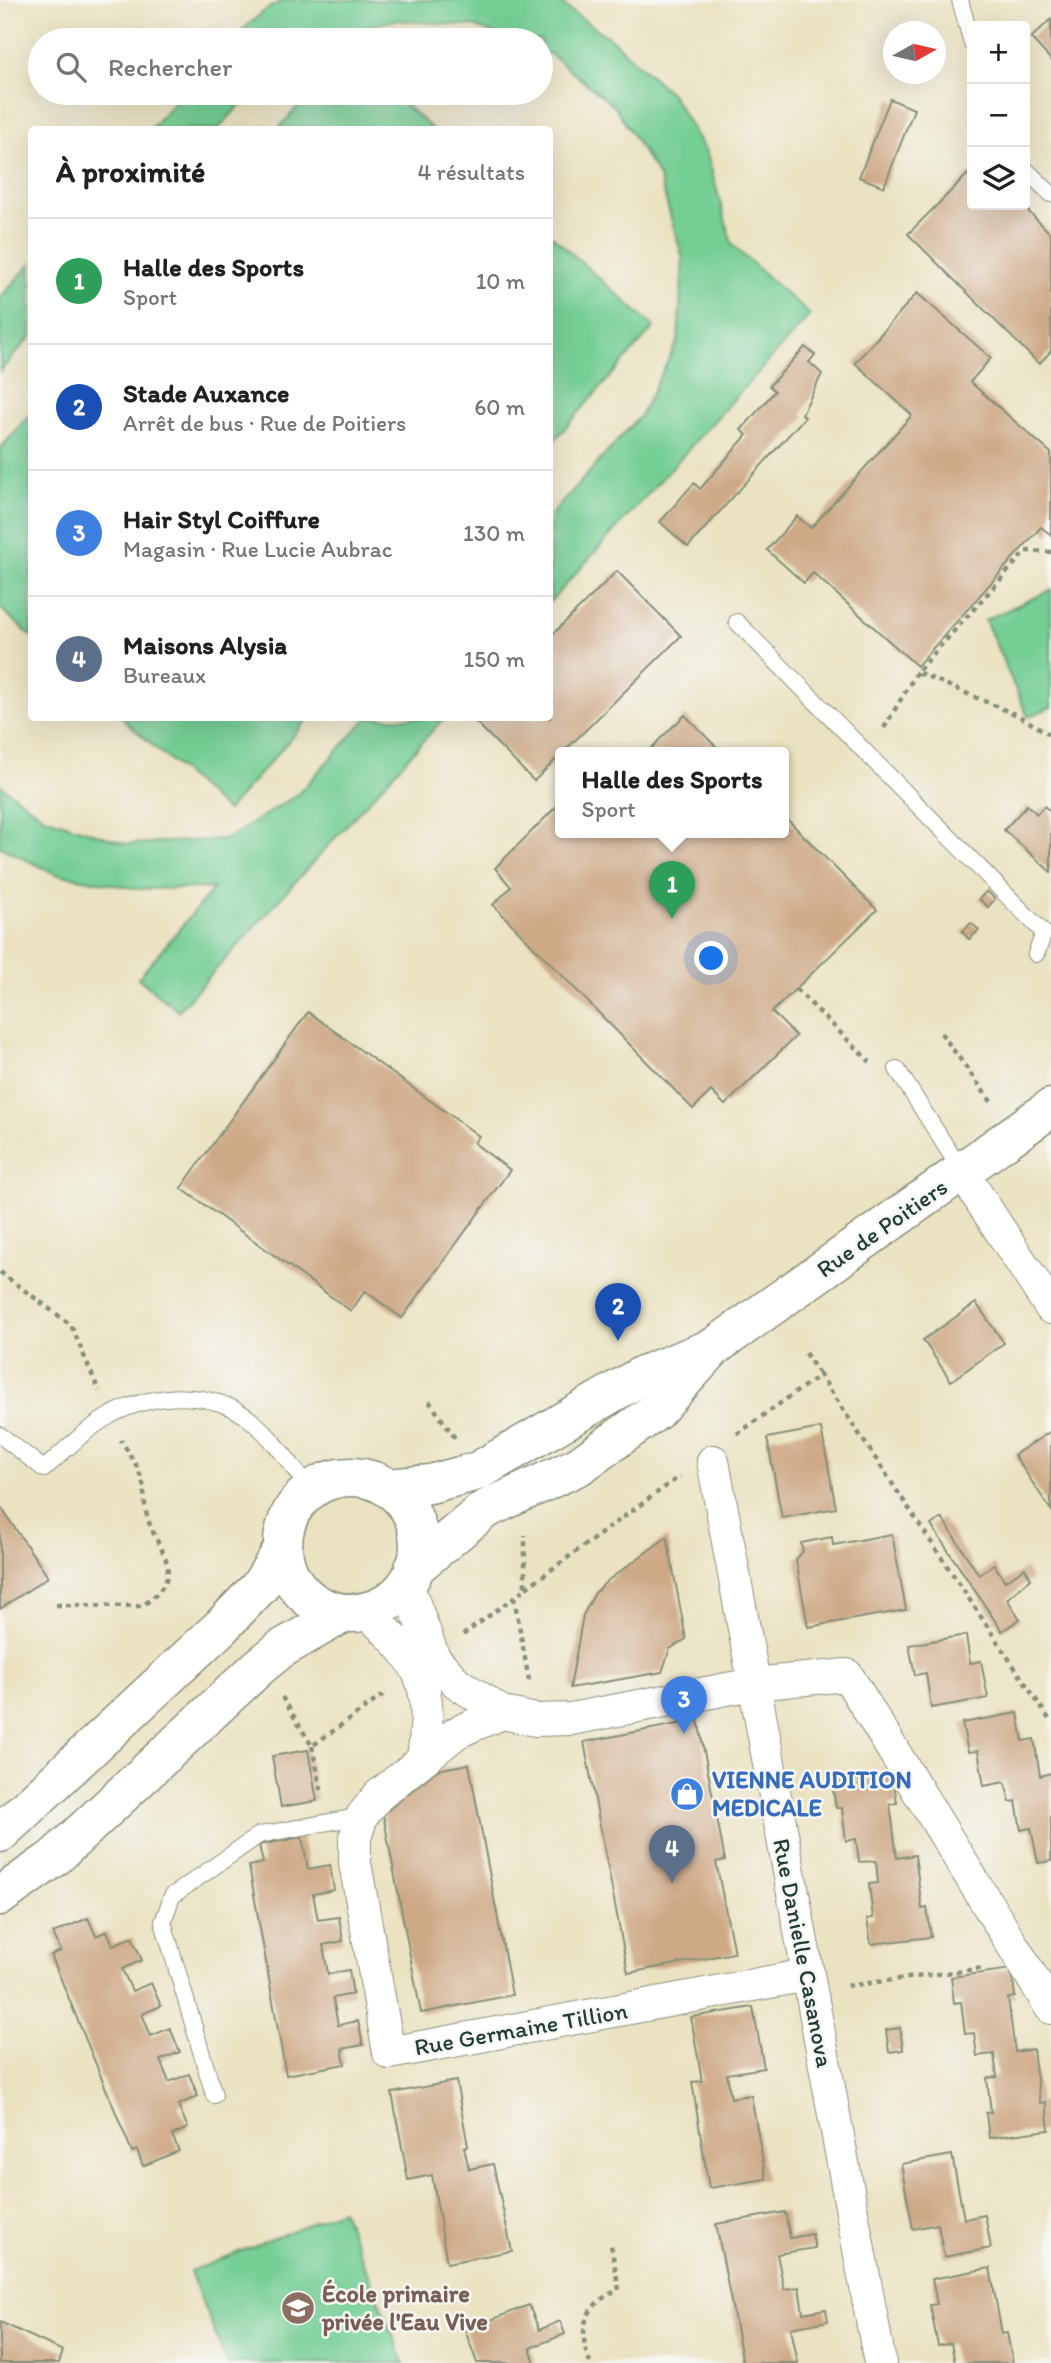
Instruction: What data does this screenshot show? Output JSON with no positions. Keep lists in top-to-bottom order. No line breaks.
{"streets":{"main road":["Rue de Poitiers"],"street":["Rue Danielle Casanova","Rue Germaine Tillion"]},"crossings":[["Rue Danielle Casanova","Rue Germaine Tillion"]],"places":{"shop":["VIENNE AUDITION MEDICALE"],"school or university":["École primaire privée l'Eau Vive"]},"north":"right","page":{"map_buttons":["+","−"],"search":"Rechercher","heading":["À proximité","4 résultats"],"list":[{"mark":"1","name":"Halle des Sports","note":"Sport","value":"10 m"},{"mark":"2","name":"Stade Auxance","note":"Arrêt de bus · Rue de Poitiers","value":"60 m"},{"mark":"3","name":"Hair Styl Coiffure","note":"Magasin · Rue Lucie Aubrac","value":"130 m"},{"mark":"4","name":"Maisons Alysia","note":"Bureaux","value":"150 m"}],"popup":["Halle des Sports","Sport"],"pins":["1","2","3","4"]}}
